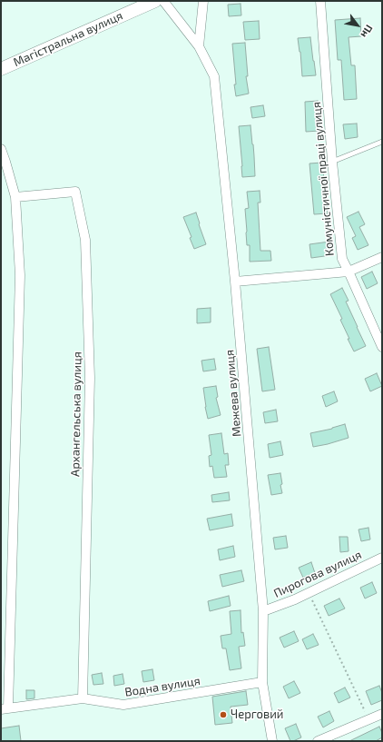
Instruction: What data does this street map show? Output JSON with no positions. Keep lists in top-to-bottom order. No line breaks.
{"streets":{"main road":["Магістральна вулиця"],"street":["Комуністичної праці вулиця","Межева вулиця","Архангельська вулиця","Пирогова вулиця","Водна вулиця"]},"crossings":[["Магістральна вулиця","Межева вулиця"],["Межева вулиця","Пирогова вулиця"],["Межева вулиця","Водна вулиця"],["Архангельська вулиця","Водна вулиця"]],"places":["Черговий"],"north":"bottom right"}
